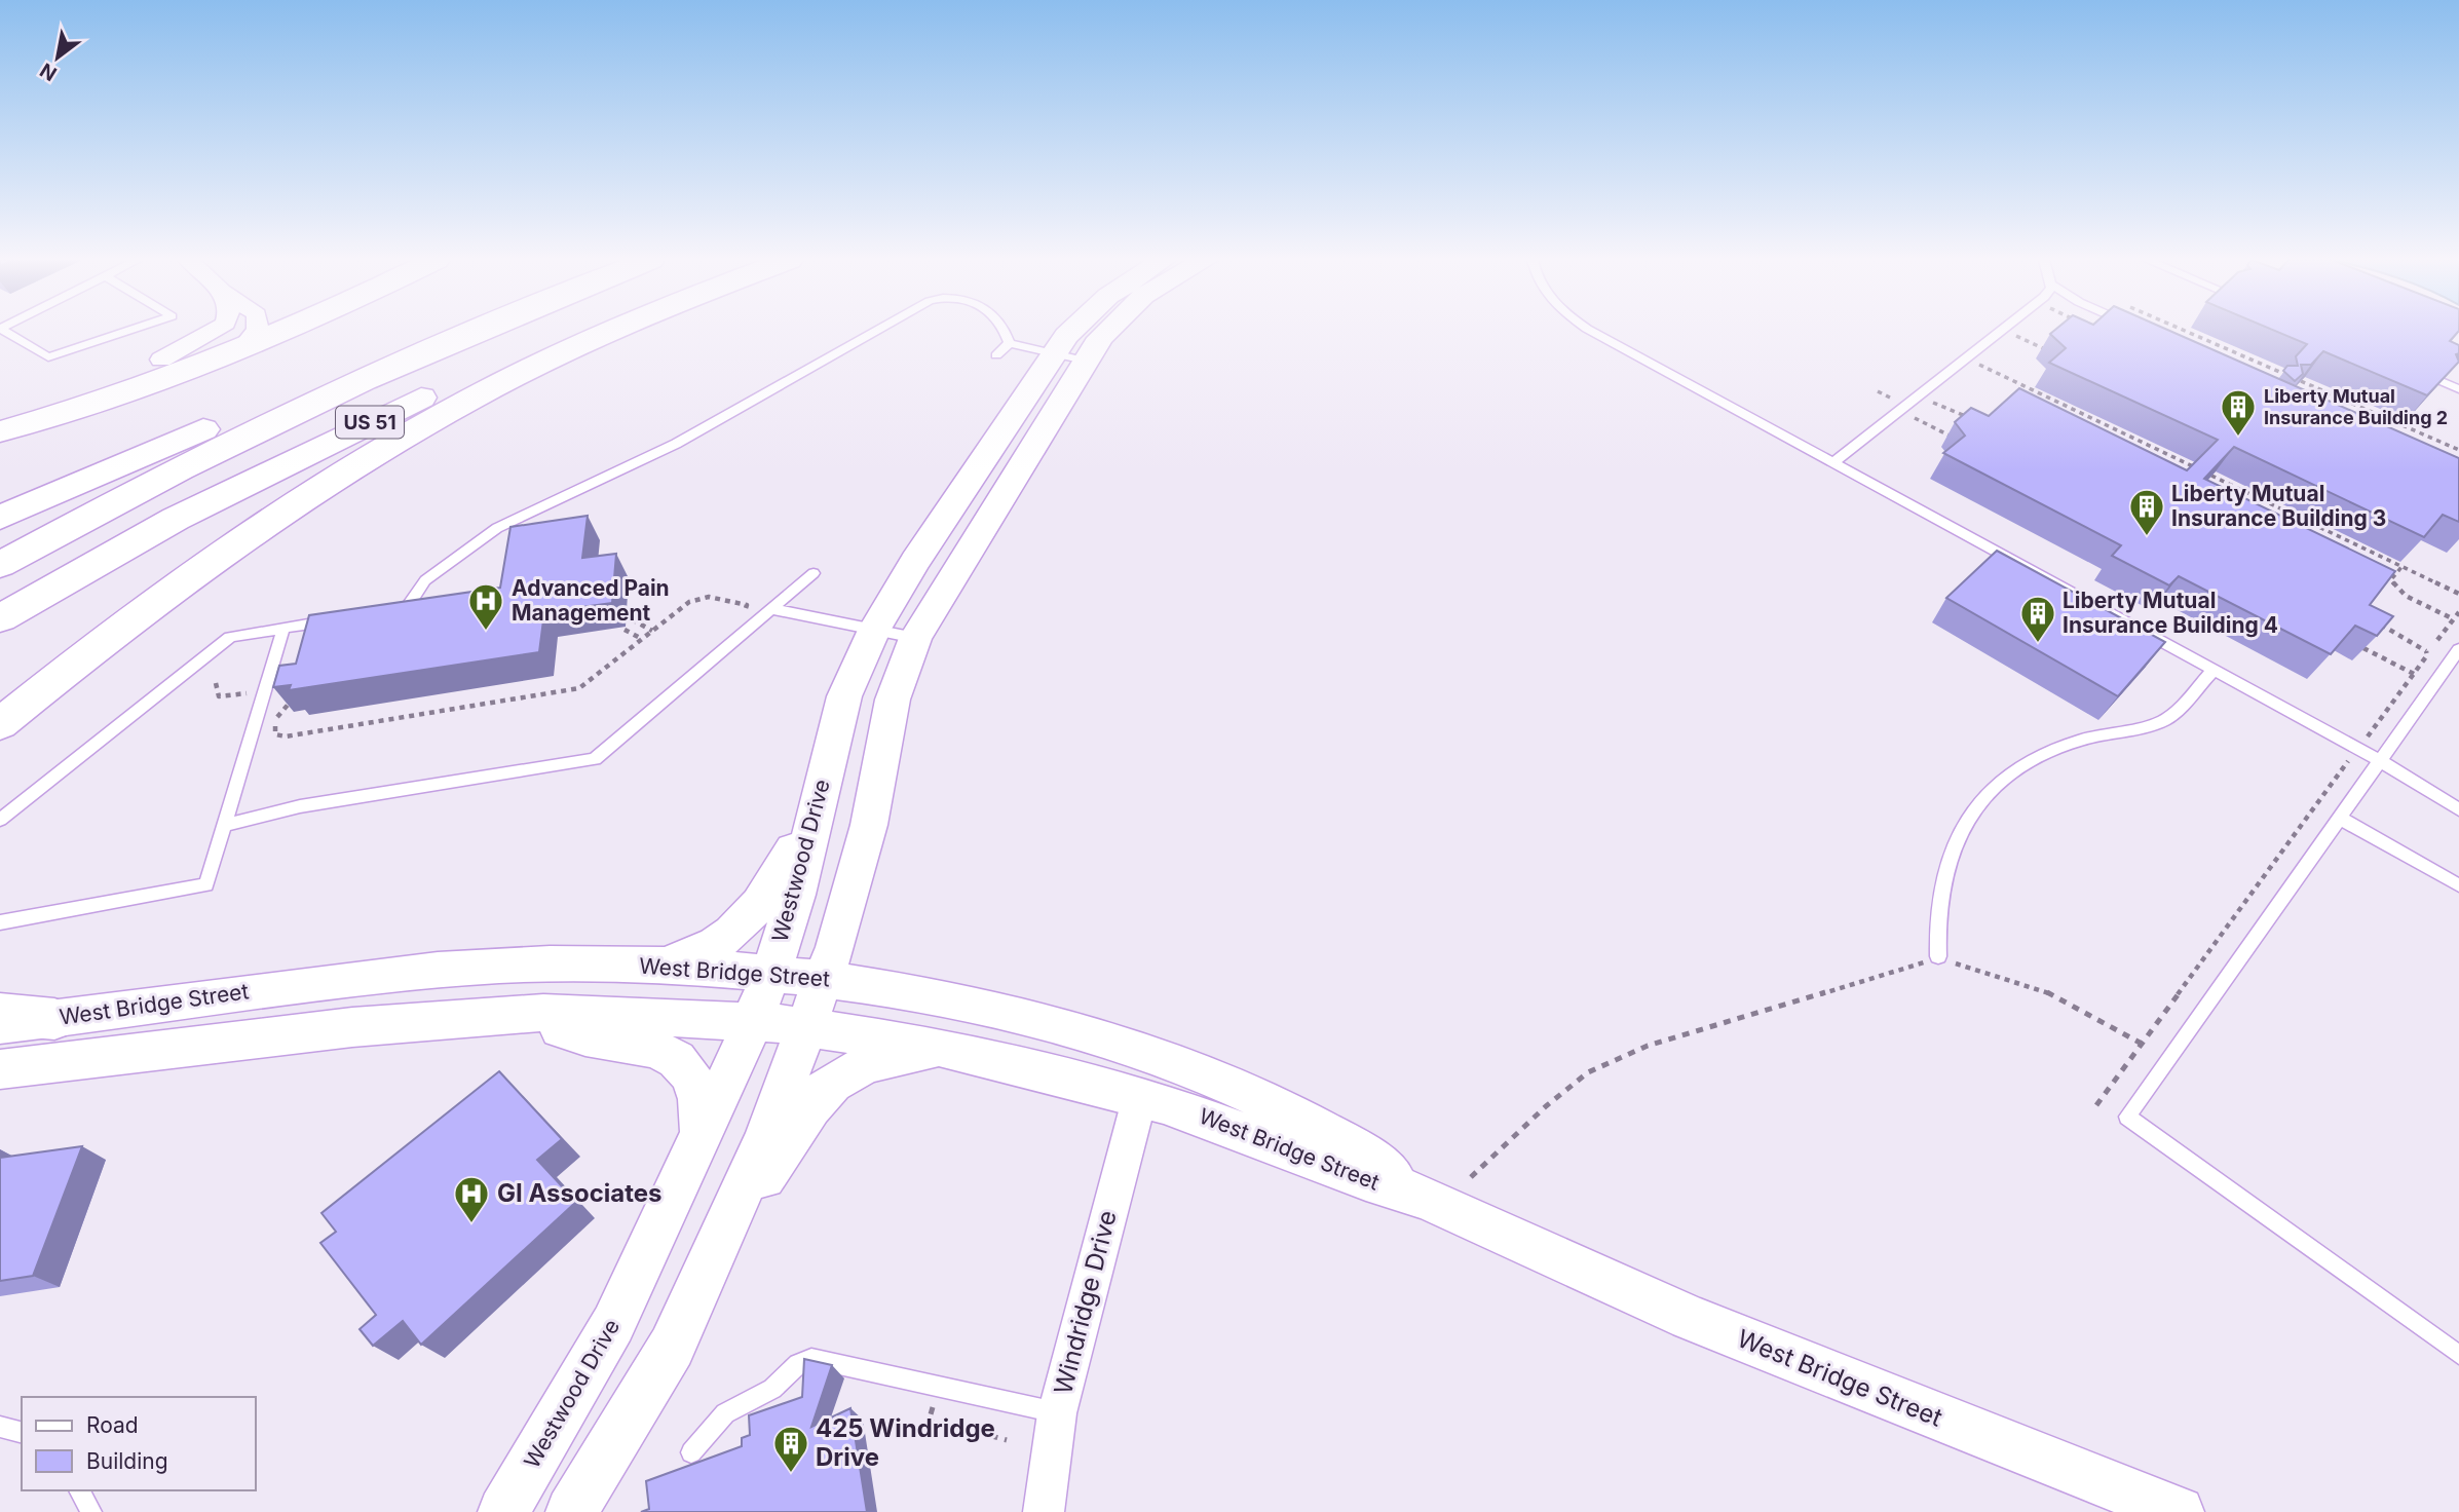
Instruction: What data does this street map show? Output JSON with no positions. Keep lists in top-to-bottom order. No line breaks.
{"streets":{"main road":["US 51"],"street":["Westwood Drive","West Bridge Street","Windridge Drive"]},"crossings":[["Westwood Drive","West Bridge Street"],["West Bridge Street","Windridge Drive"]],"places":{"building":["Liberty Mutual Insurance Building 2","Liberty Mutual Insurance Building 3","Liberty Mutual Insurance Building 4","425 Windridge Drive"],"hospital":["Advanced Pain Management","GI Associates"]},"legend":["Road","Building"],"north":"bottom left"}
